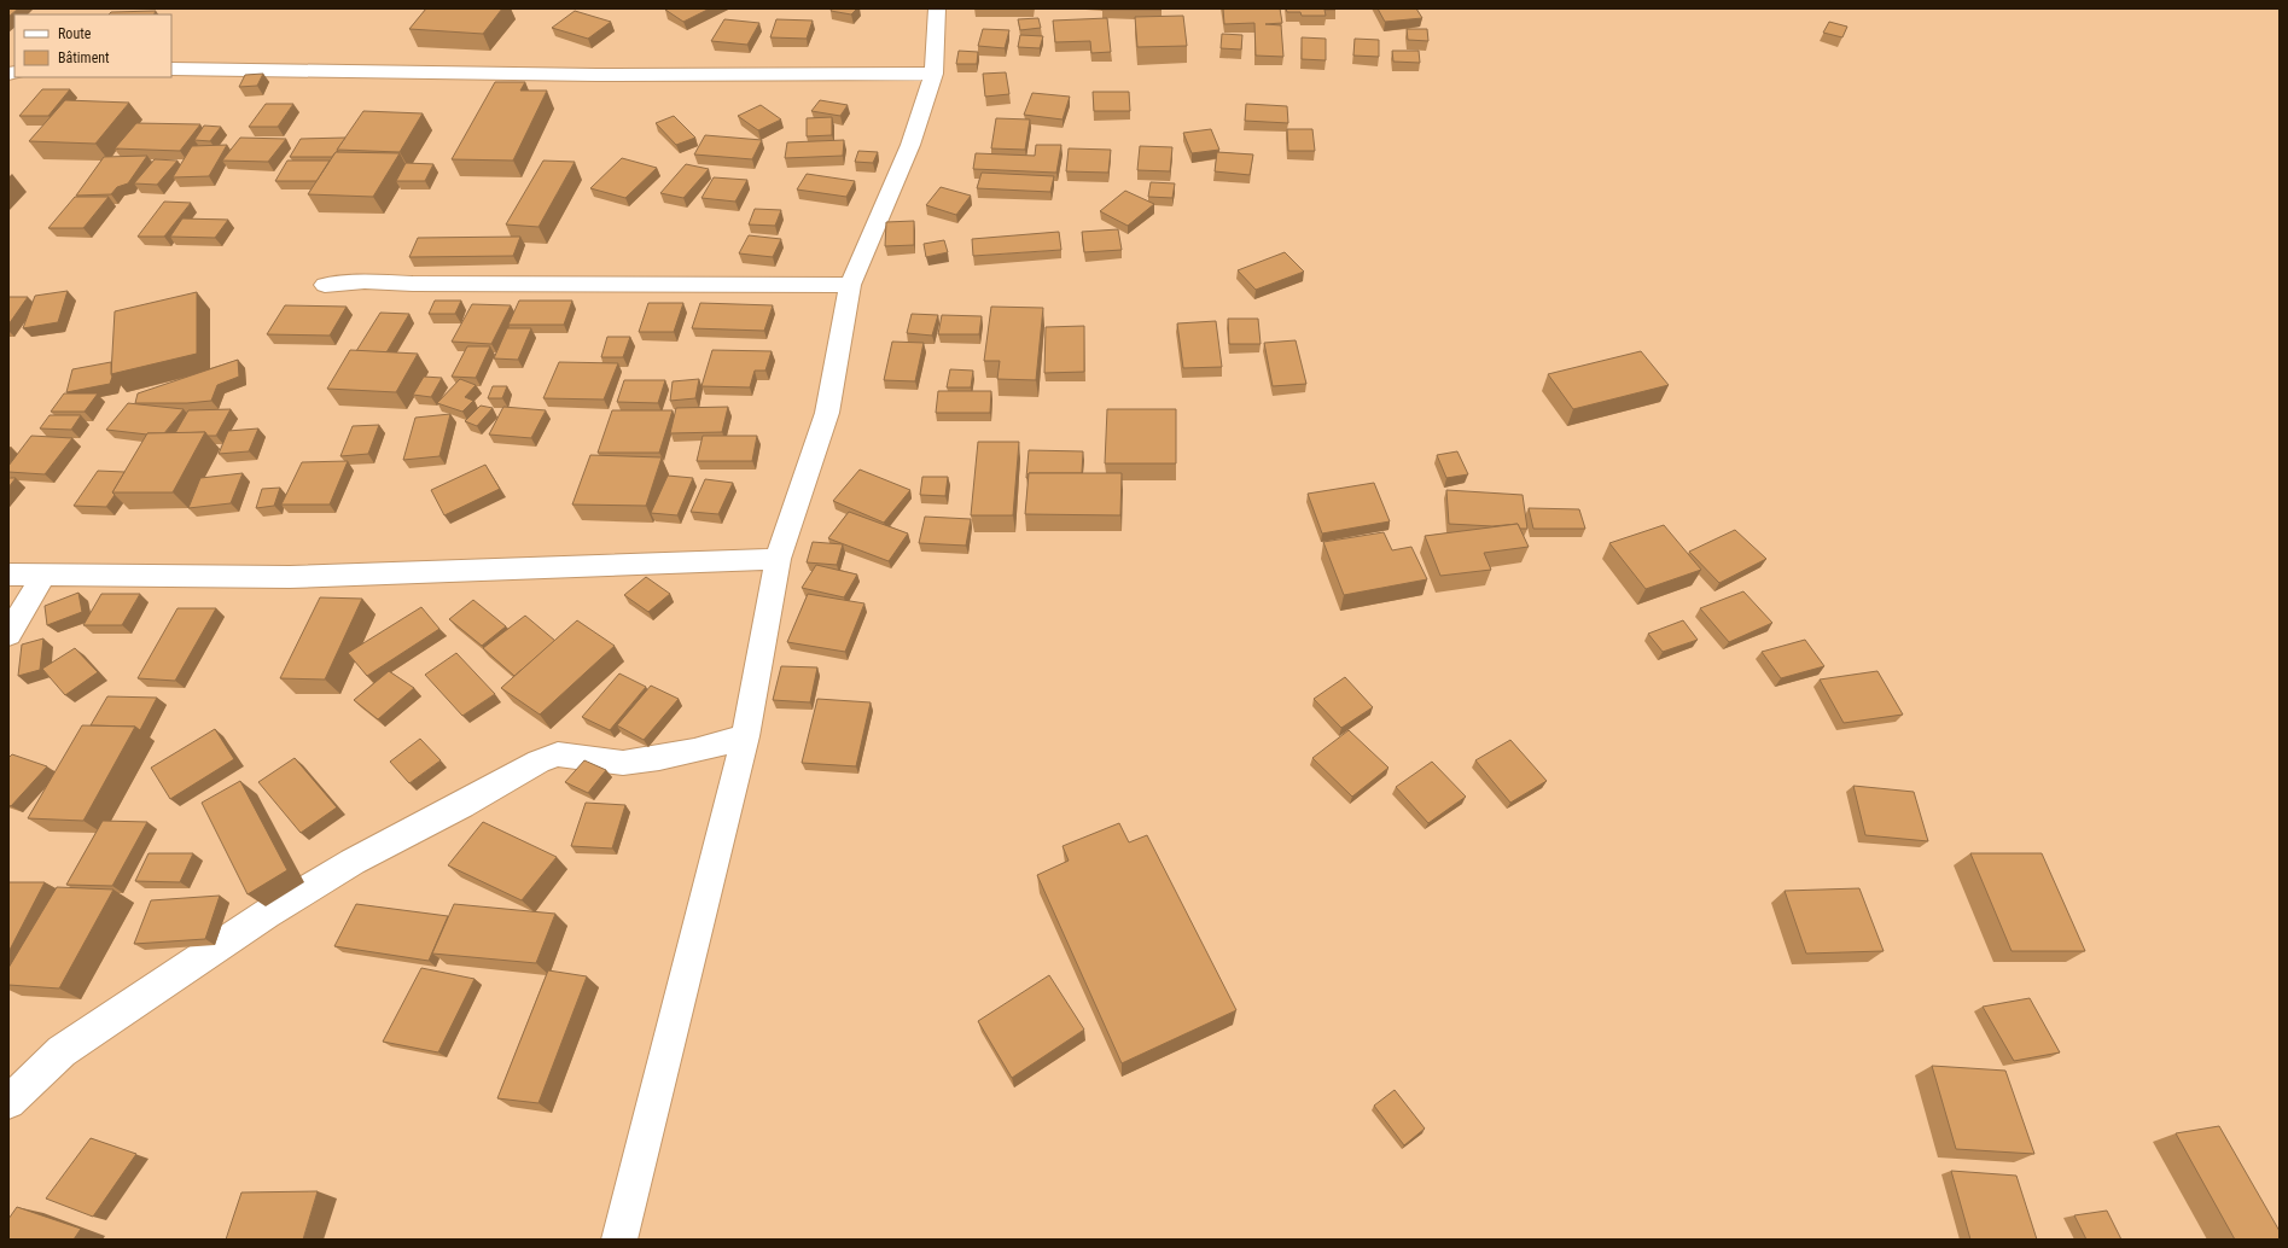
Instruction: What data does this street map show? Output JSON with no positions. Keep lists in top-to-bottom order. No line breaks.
{"legend":["Route","Bâtiment"]}
